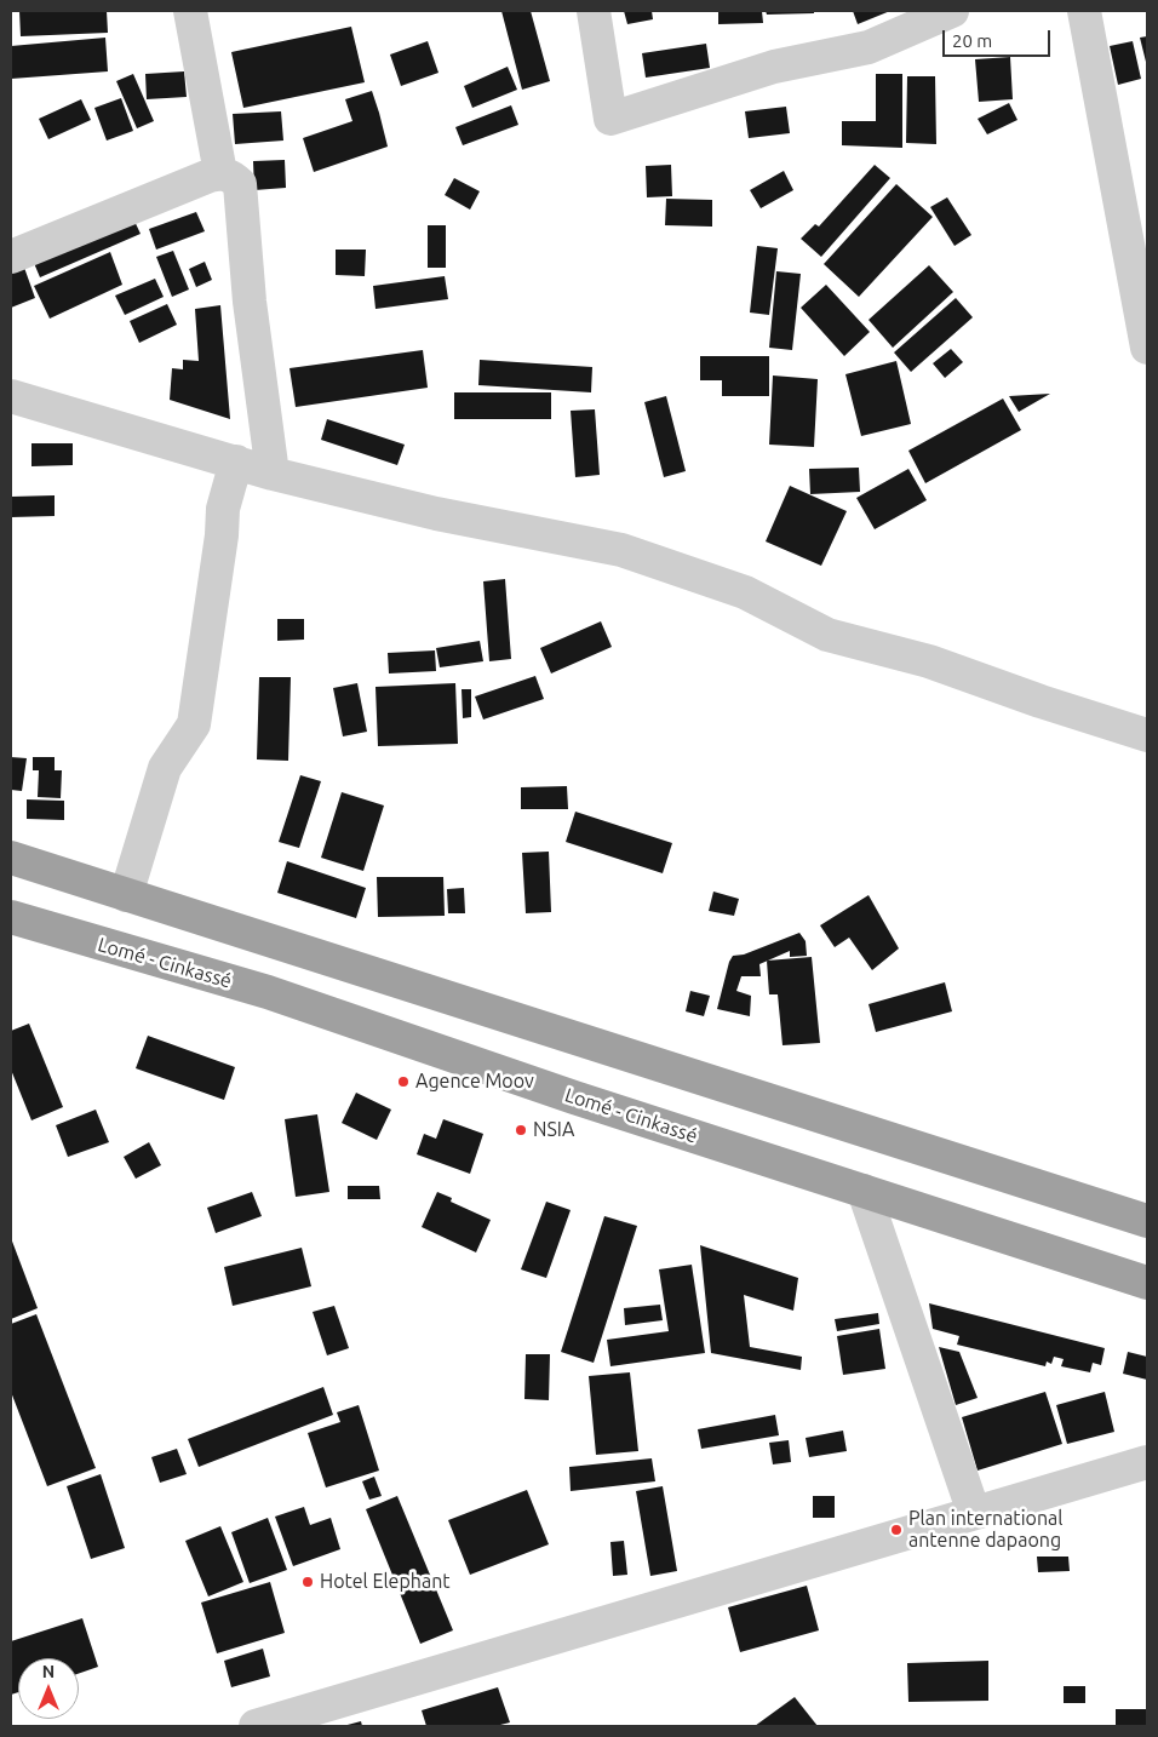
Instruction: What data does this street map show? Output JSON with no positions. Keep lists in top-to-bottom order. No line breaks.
{"streets":{"highway":["Lomé - Cinkassé"]},"places":["Agence Moov","NSIA","Plan international antenne dapaong","Hotel Elephant"],"scale_bar":"20 m","north":"top"}
